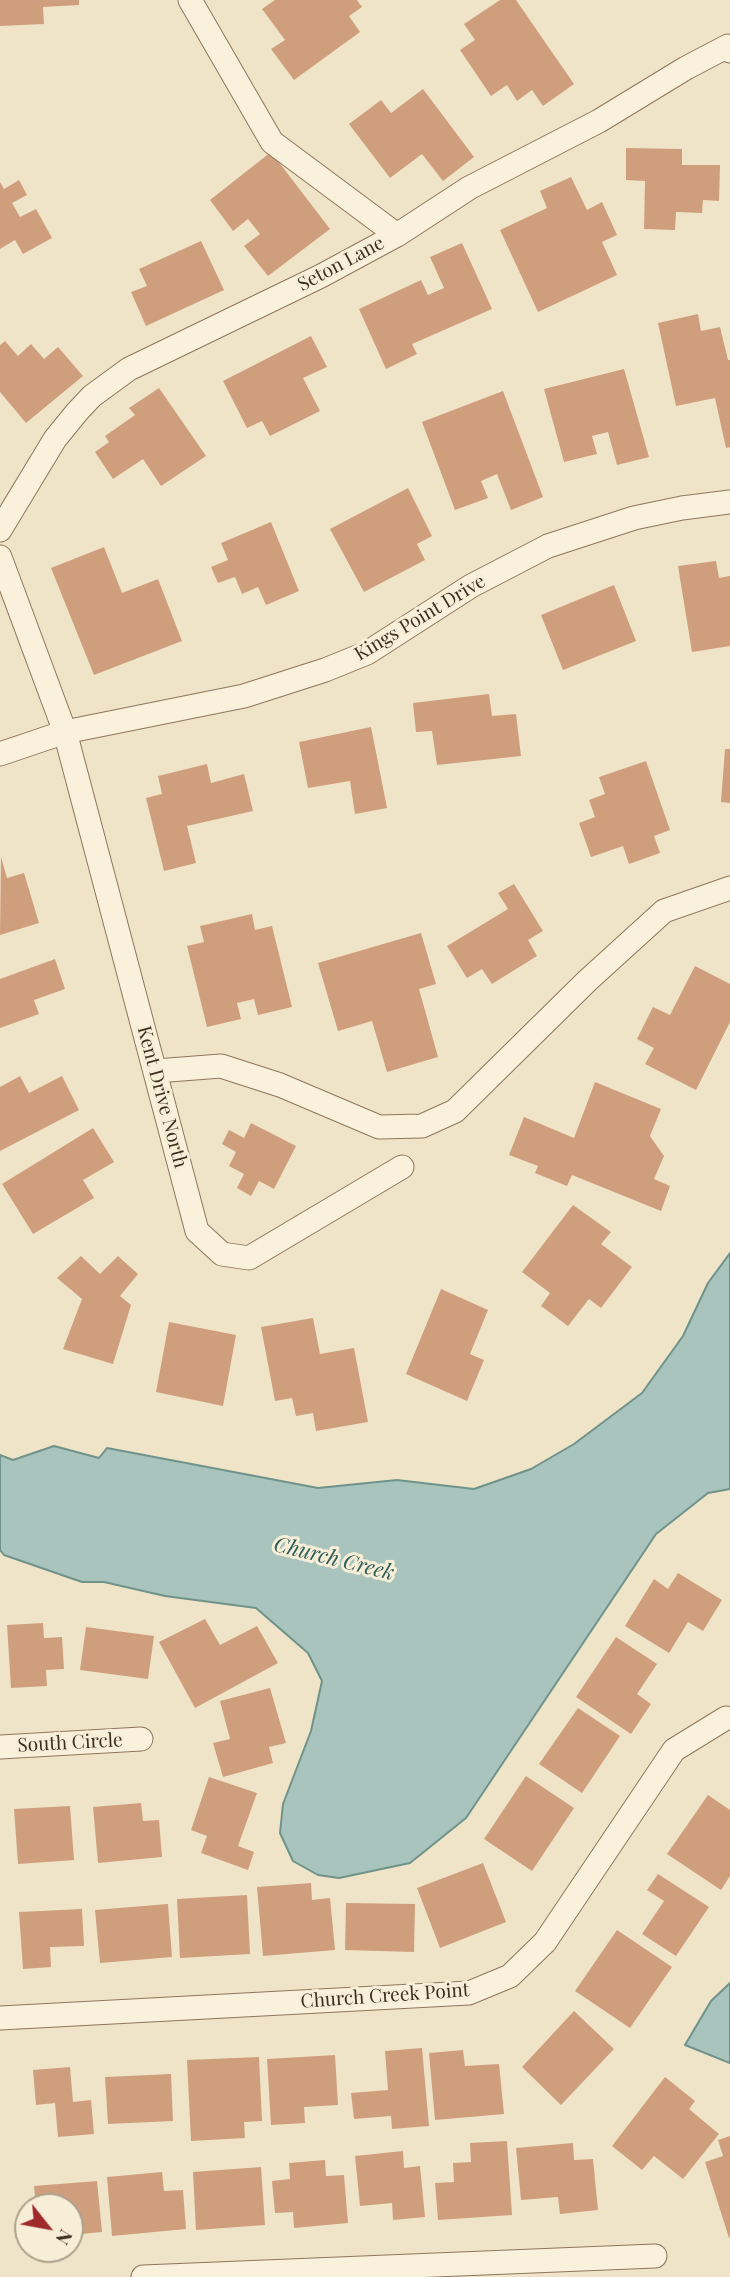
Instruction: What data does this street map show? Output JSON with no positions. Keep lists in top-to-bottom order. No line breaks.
{"streets":{"street":["Seton Lane","Kings Point Drive","Kent Drive North","South Circle","Church Creek Point"]},"crossings":[["Kings Point Drive","Kent Drive North"]],"water":["Church Creek"],"north":"bottom right"}
